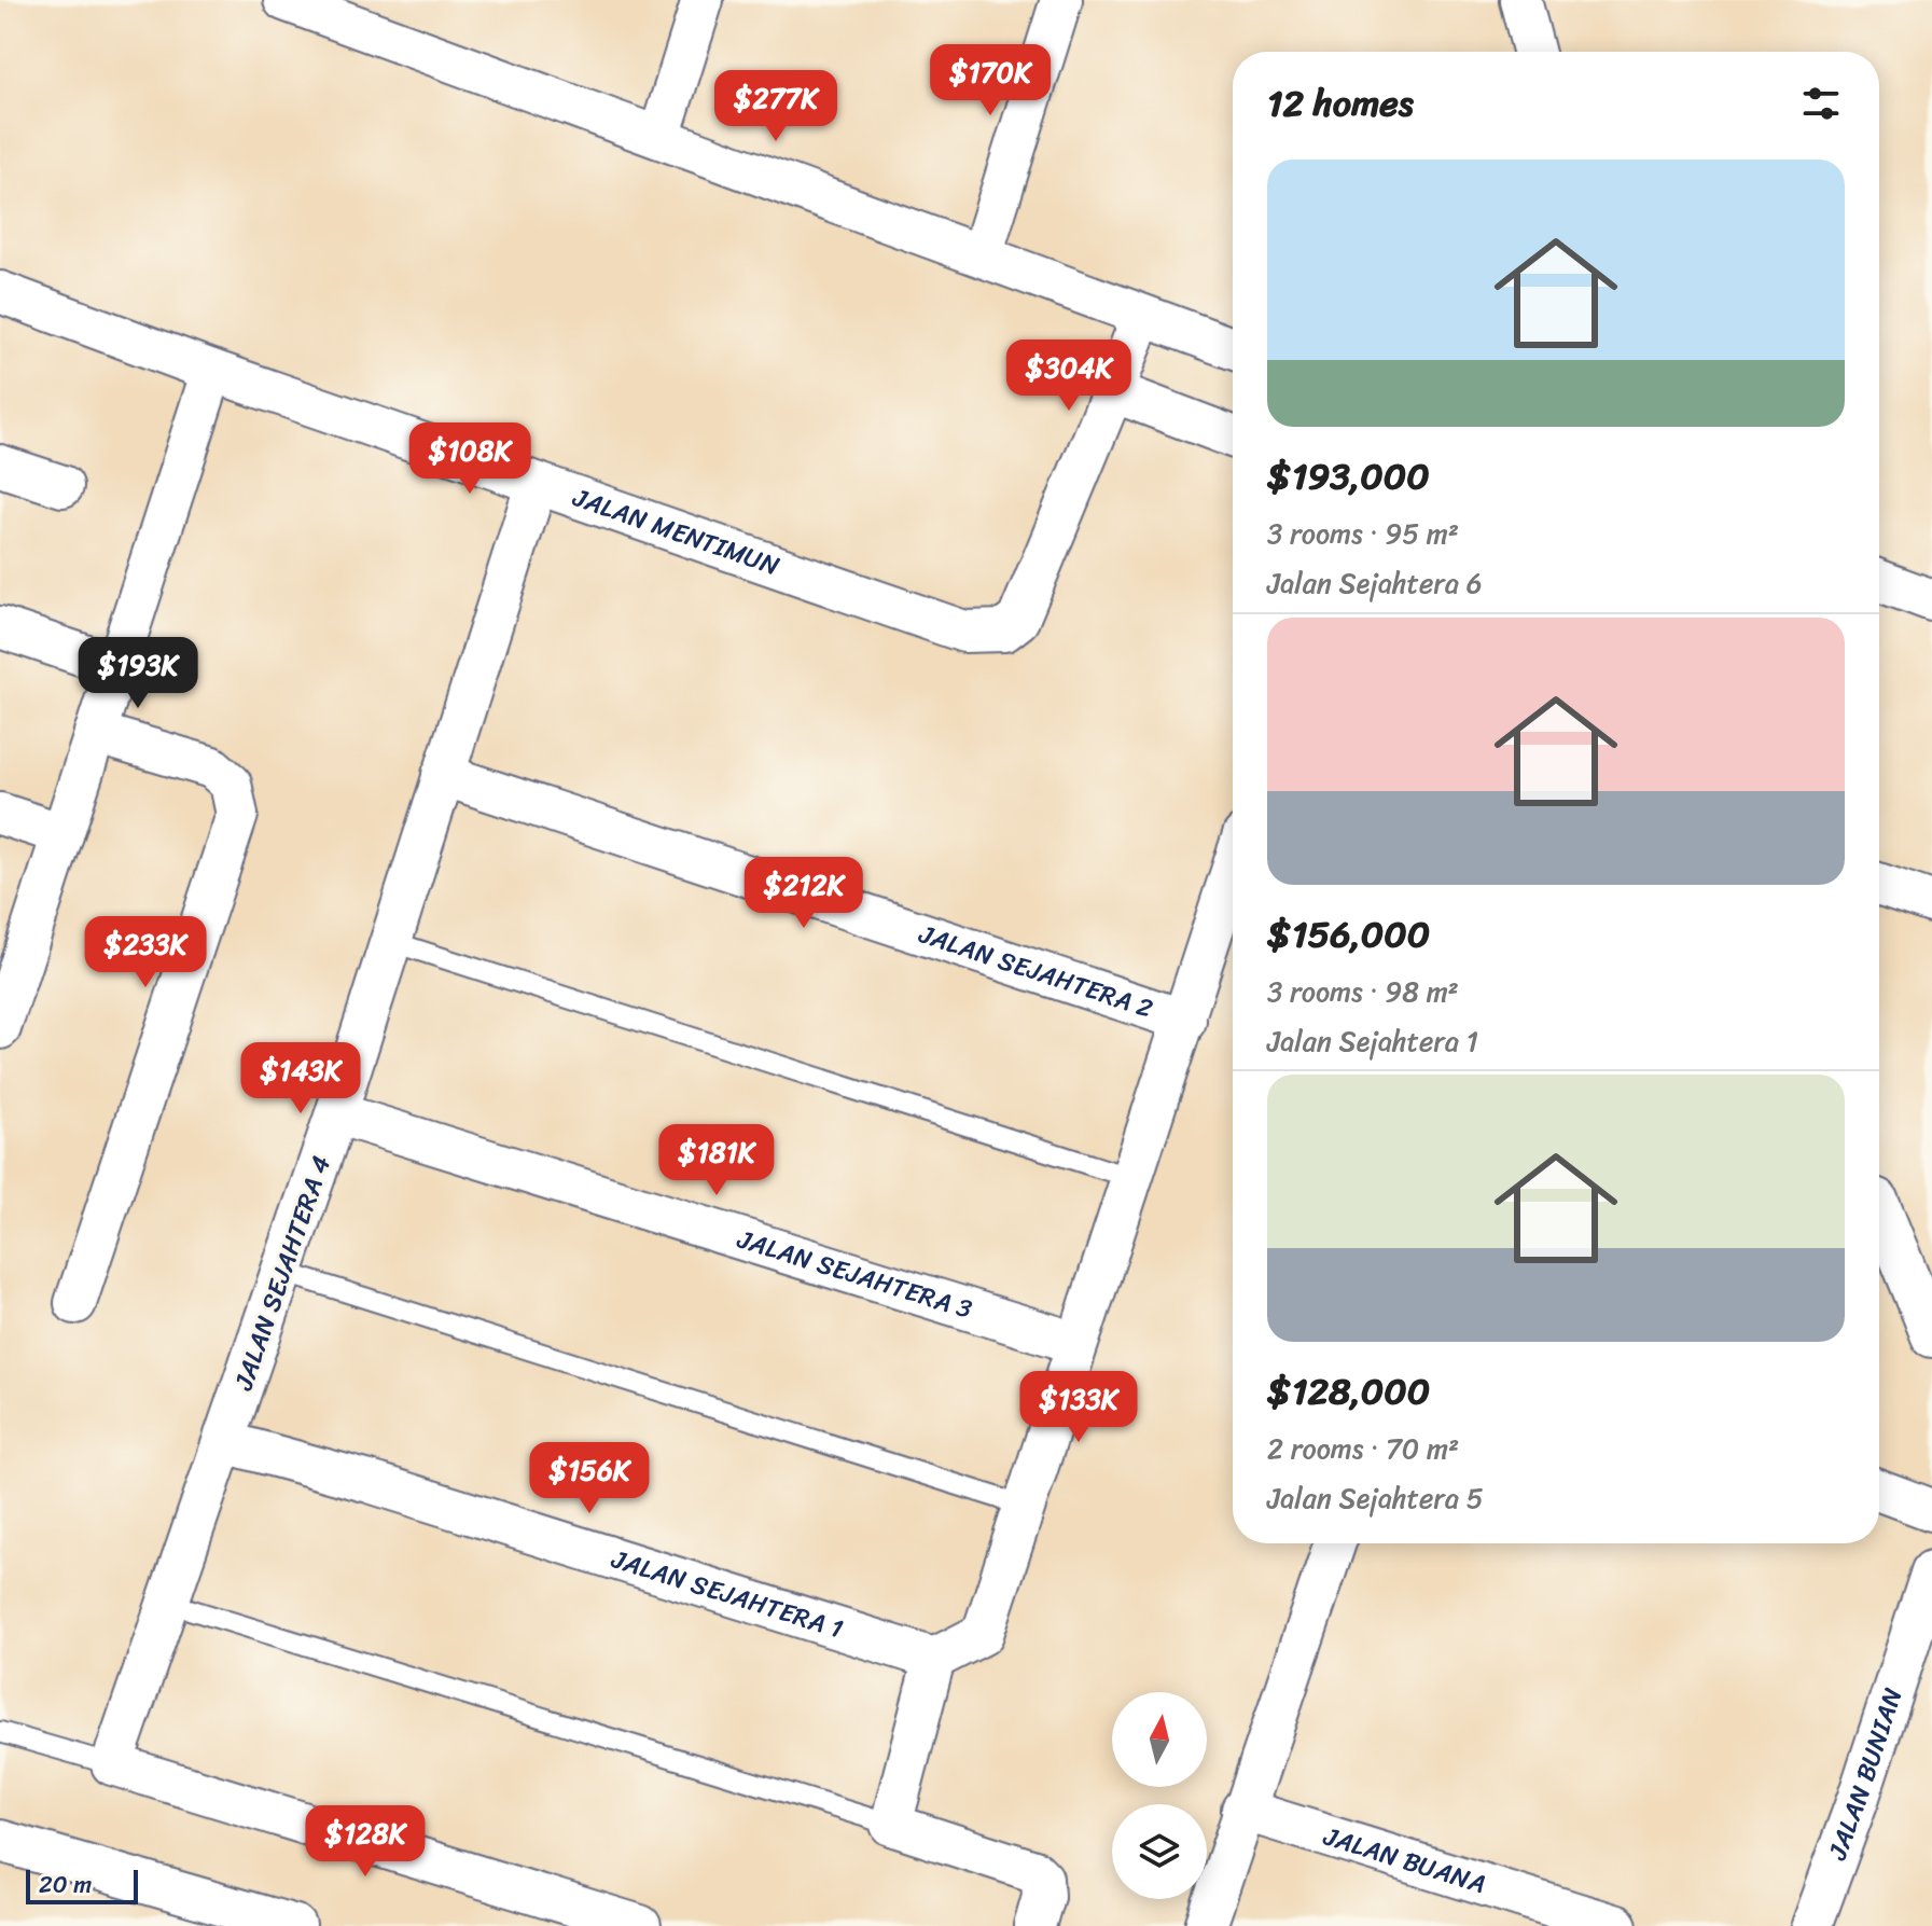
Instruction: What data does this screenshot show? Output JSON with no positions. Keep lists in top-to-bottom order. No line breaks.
{"streets":{"street":["JALAN MENTIMUN","JALAN SEJAHTERA 2","JALAN SEJAHTERA 4","JALAN SEJAHTERA 3","JALAN SEJAHTERA 1","JALAN BUNIAN","JALAN BUANA"]},"crossings":[["JALAN MENTIMUN","JALAN SEJAHTERA 4"],["JALAN SEJAHTERA 2","JALAN SEJAHTERA 4"],["JALAN SEJAHTERA 4","JALAN SEJAHTERA 3"],["JALAN SEJAHTERA 4","JALAN SEJAHTERA 1"]],"scale_bar":"20 m","north":"top","page":{"price":["$170K","$277K","$304K","$108K","$193K","$212K","$233K","$143K","$181K","$133K","$156K","$128K"],"heading":"12 homes","list":[{"name":"$193,000","note":"3 rooms · 95 m² · Jalan Sejahtera 6"},{"name":"$156,000","note":"3 rooms · 98 m² · Jalan Sejahtera 1"},{"name":"$128,000","note":"2 rooms · 70 m² · Jalan Sejahtera 5"}],"scale":"20 m"}}
